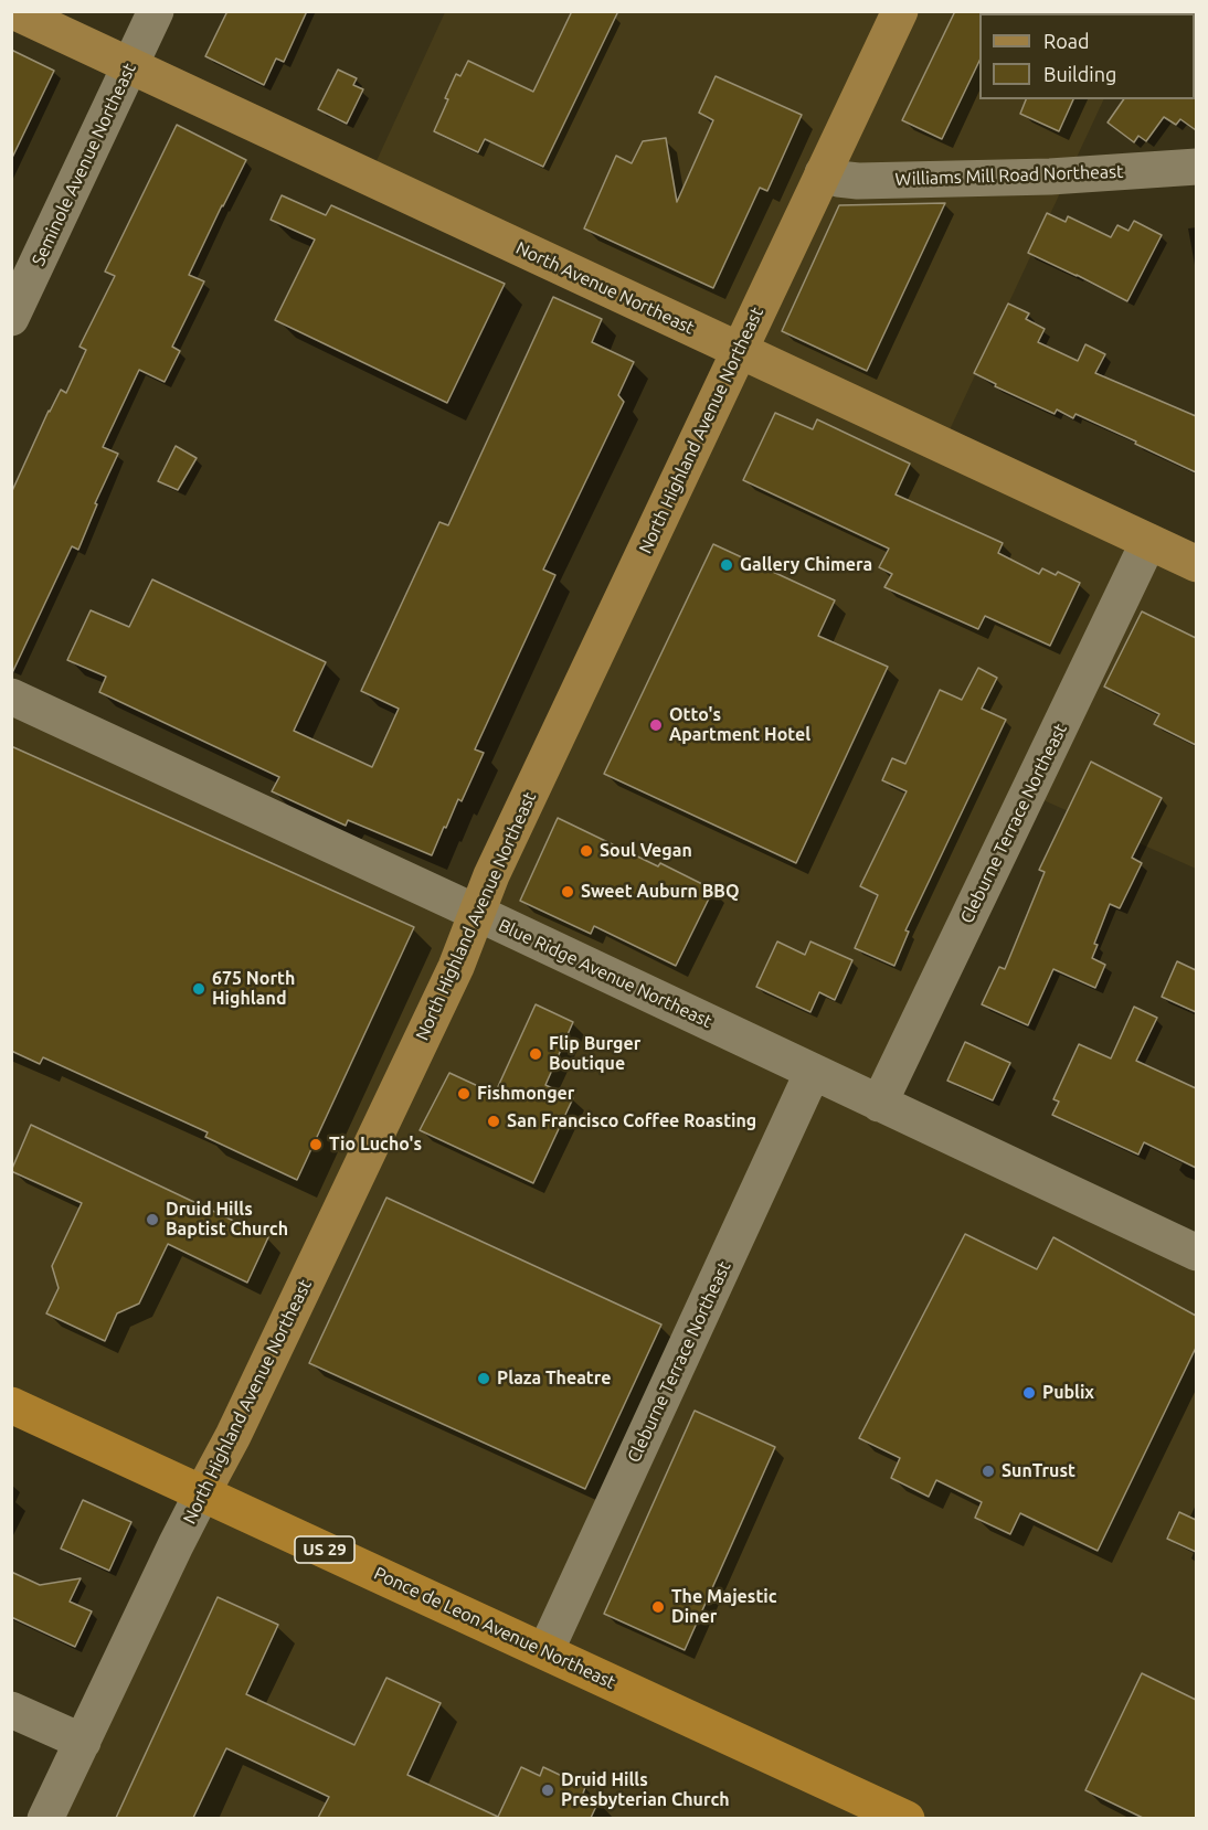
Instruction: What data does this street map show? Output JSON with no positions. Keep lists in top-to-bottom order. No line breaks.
{"streets":{"highway":["US 29","Ponce de Leon Avenue Northeast"],"main road":["North Avenue Northeast","North Highland Avenue Northeast"],"street":["Seminole Avenue Northeast","Williams Mill Road Northeast","Cleburne Terrace Northeast","Blue Ridge Avenue Northeast"]},"crossings":[["Seminole Avenue Northeast","North Avenue Northeast"],["Williams Mill Road Northeast","North Highland Avenue Northeast"],["North Avenue Northeast","North Highland Avenue Northeast"],["North Avenue Northeast","Cleburne Terrace Northeast"],["North Highland Avenue Northeast","Blue Ridge Avenue Northeast"],["North Highland Avenue Northeast","Ponce de Leon Avenue Northeast"],["Cleburne Terrace Northeast","Blue Ridge Avenue Northeast"],["Cleburne Terrace Northeast","Ponce de Leon Avenue Northeast"]],"places":["Gallery Chimera","Otto's Apartment Hotel","Soul Vegan","Sweet Auburn BBQ","675 North Highland","Flip Burger Boutique","Fishmonger","San Francisco Coffee Roasting","Tio Lucho's","Druid Hills Baptist Church","Plaza Theatre","Publix","SunTrust","The Majestic Diner","Druid Hills Presbyterian Church"],"legend":["Road","Building"]}
